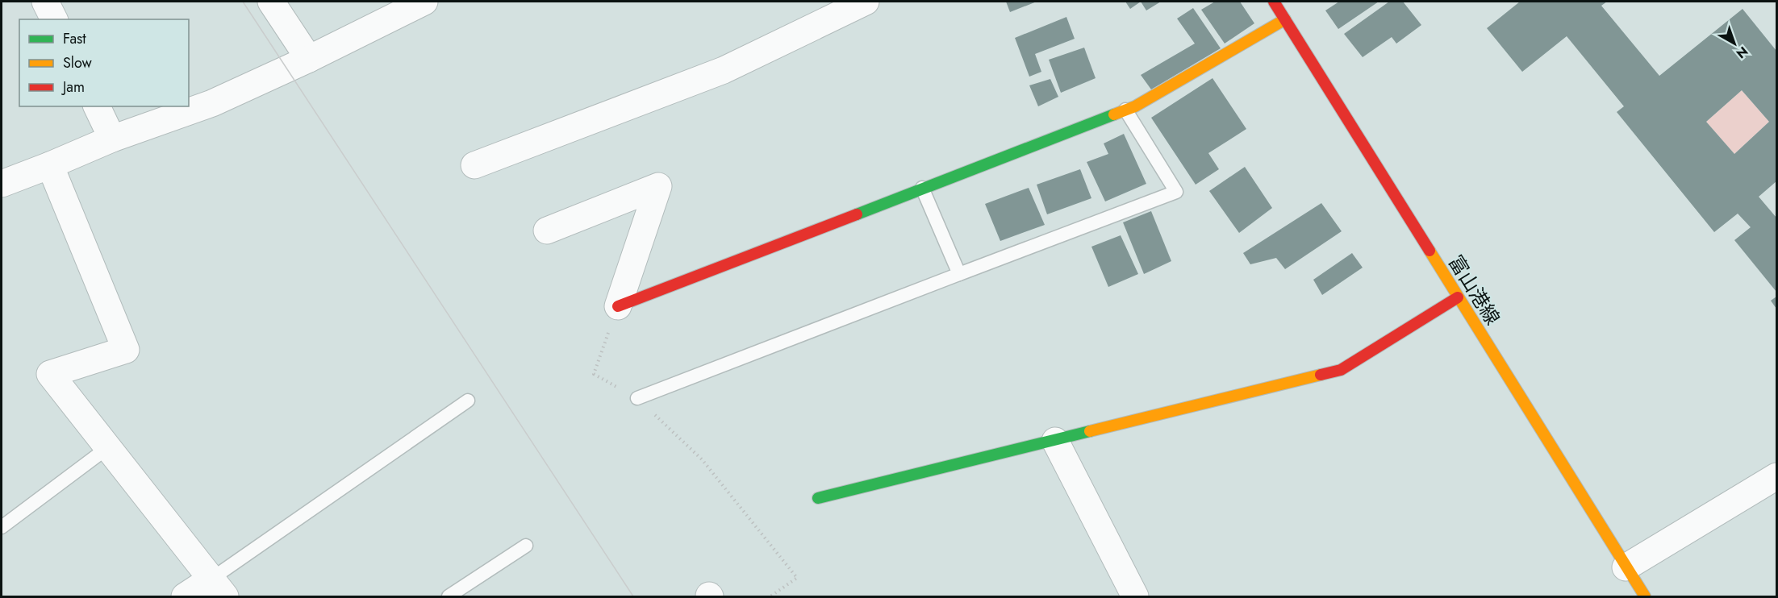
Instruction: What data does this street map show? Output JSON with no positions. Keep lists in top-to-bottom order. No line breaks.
{"streets":{"street":["富山港線"]},"legend":["Fast","Slow","Jam"],"north":"bottom right"}
